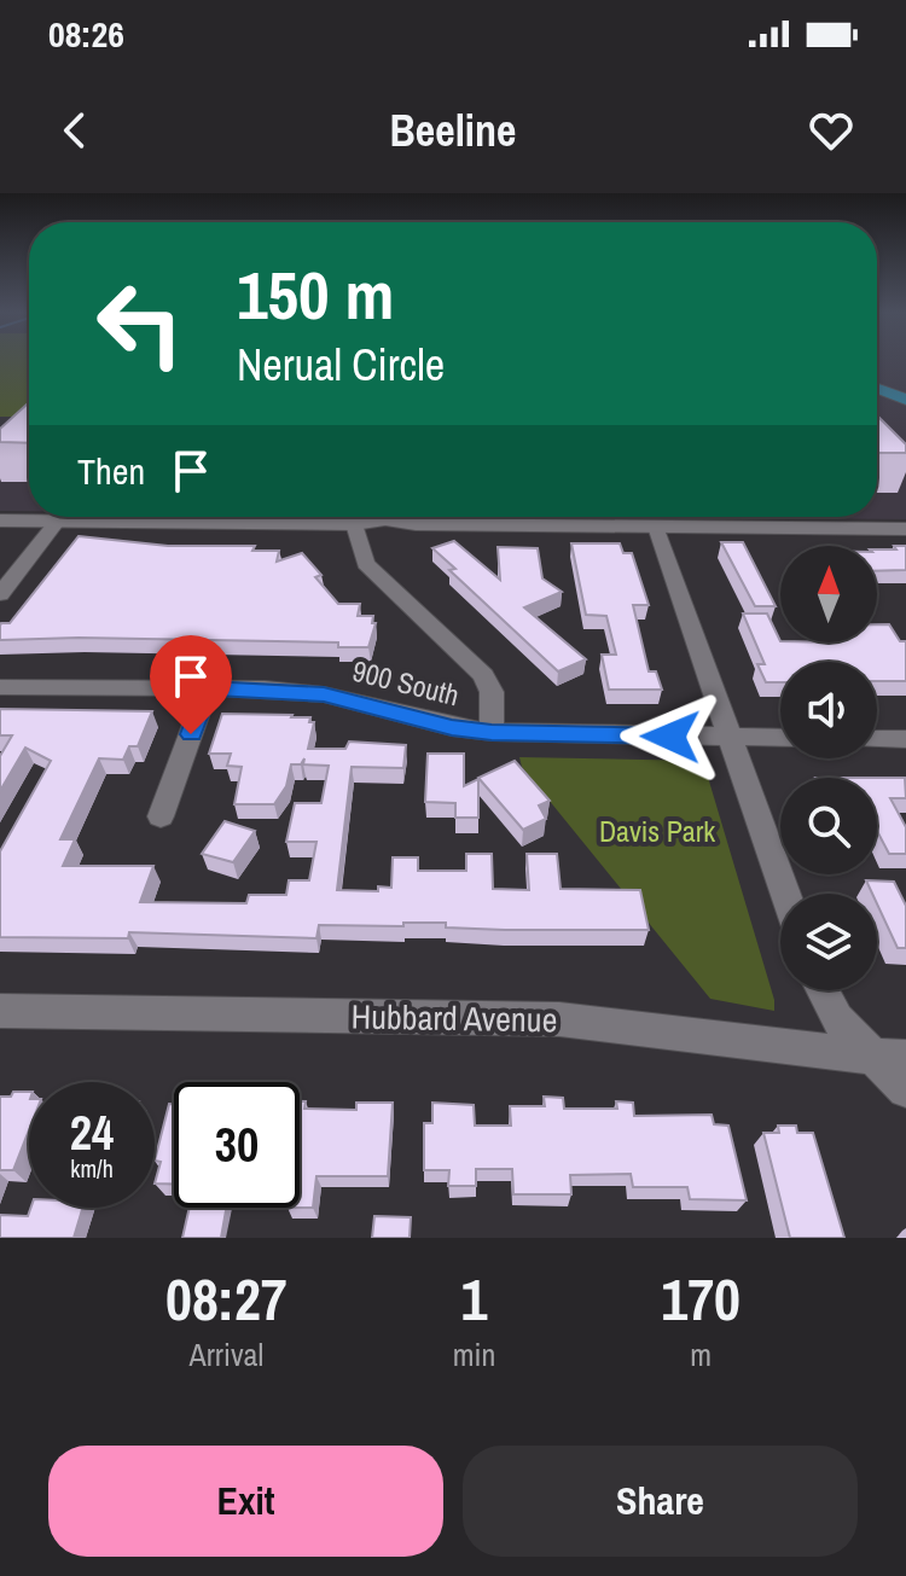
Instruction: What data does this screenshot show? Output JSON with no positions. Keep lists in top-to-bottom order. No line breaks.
{"streets":{"street":["900 South","Hubbard Avenue"]},"parks":["Davis Park"],"north":"top","page":{"status":"08:26","header":"Beeline","turn":["150 m","Nerual Circle"],"then":"Then","speed":"24 km/h","limit":"30","eta":["08:27","Arrival","1","min","170","m"],"buttons":["Exit","Share"]}}
